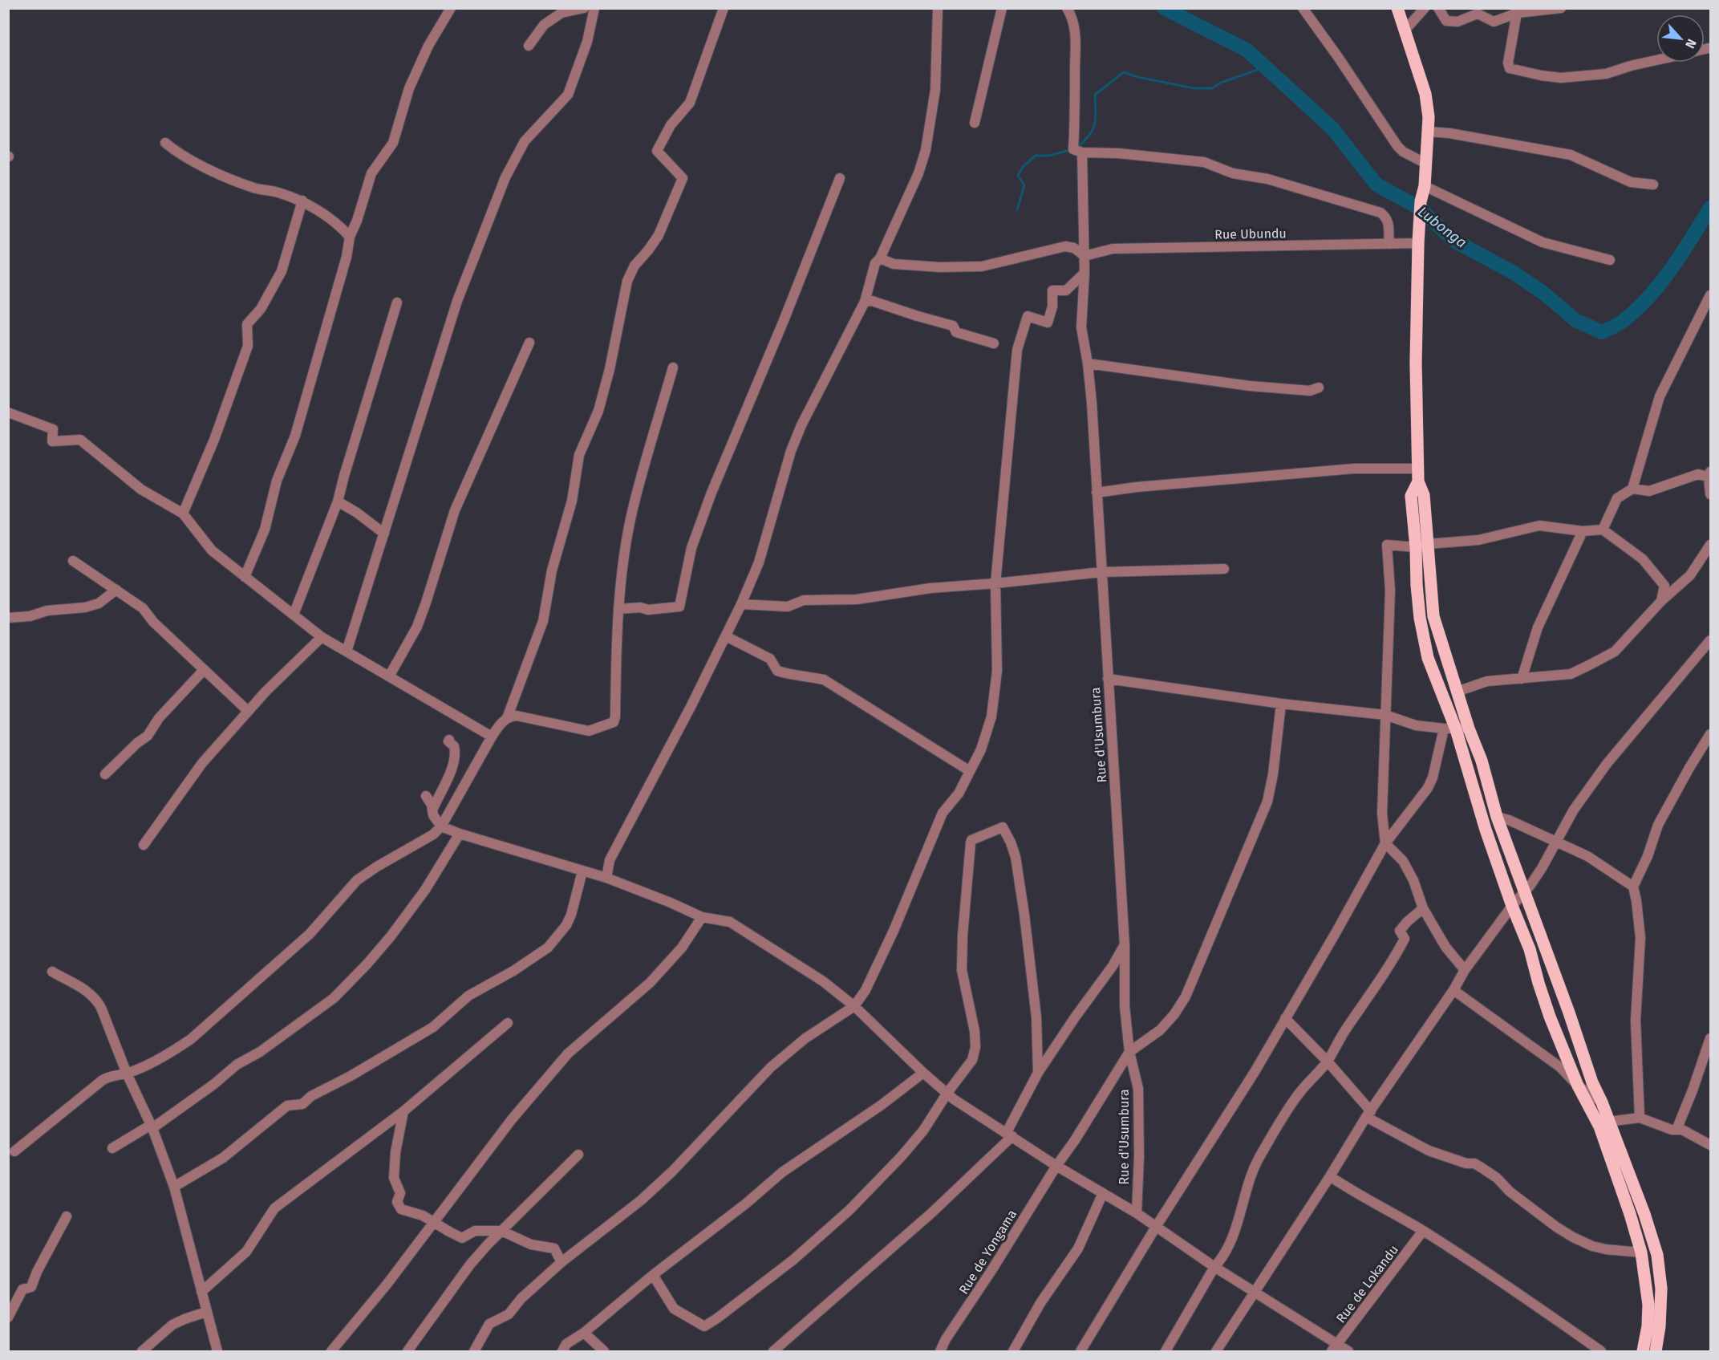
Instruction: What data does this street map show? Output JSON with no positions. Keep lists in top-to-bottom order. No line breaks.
{"streets":{"street":["Rue Ubundu","Rue d'Usumbura","Rue de Yongama","Rue de Lokandu"]},"crossings":[["Rue Ubundu","Rue d'Usumbura"],["Rue d'Usumbura","Rue de Yongama"]],"water":["Lubonga"],"north":"bottom right"}
